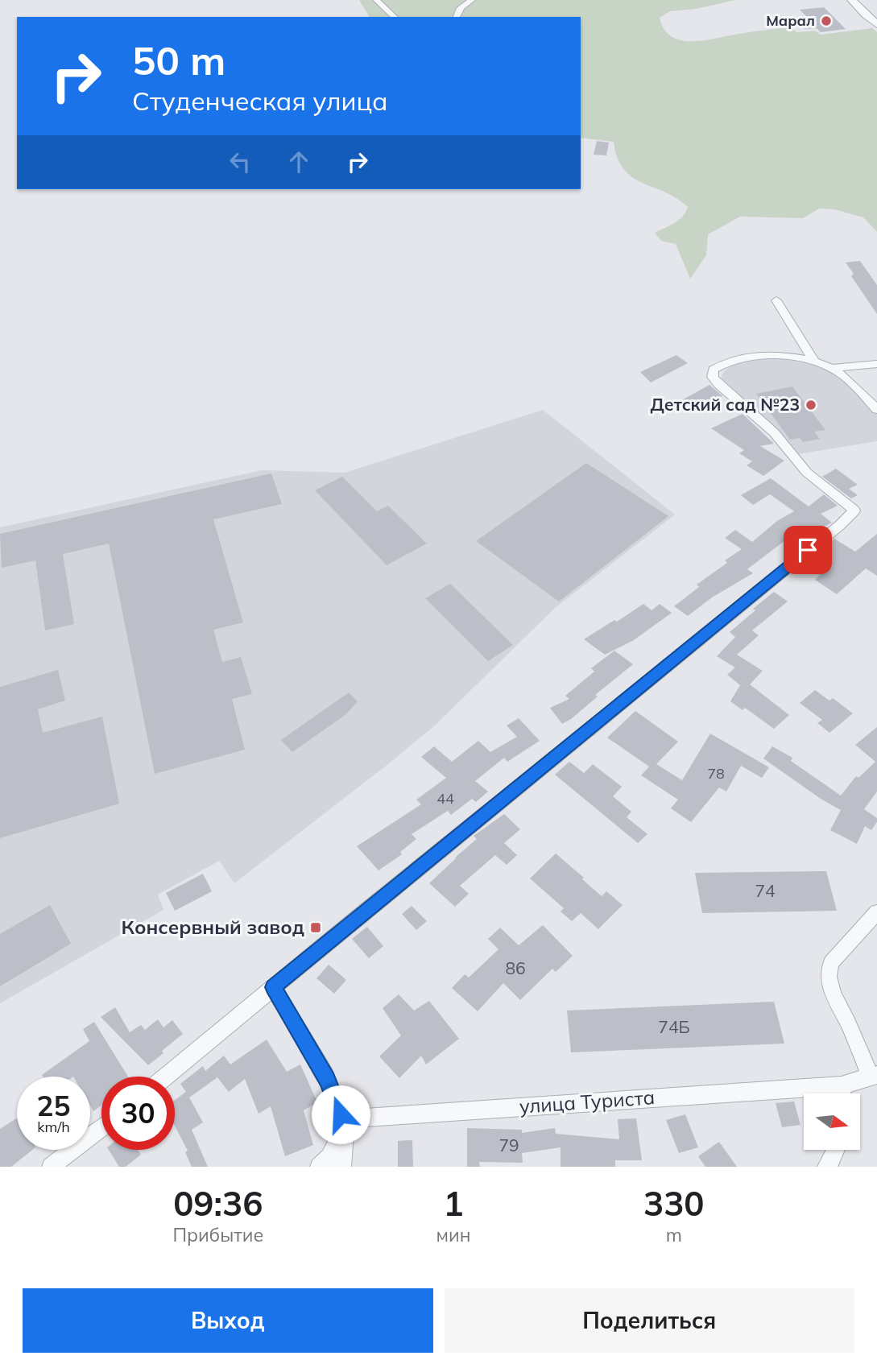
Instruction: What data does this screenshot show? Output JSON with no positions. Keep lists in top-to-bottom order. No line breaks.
{"streets":{"street":["улица Туриста"]},"places":{"other":["Марал","Детский сад №23"],"transit":["Консервный завод"]},"house_numbers":["78","44","74","86","74Б","79"],"north":"right","page":{"turn":["50 m","Студенческая улица"],"speed":"25 km/h","limit":"30","eta":["09:36","Прибытие","1","мин","330","m"],"buttons":["Выход","Поделиться"]}}
